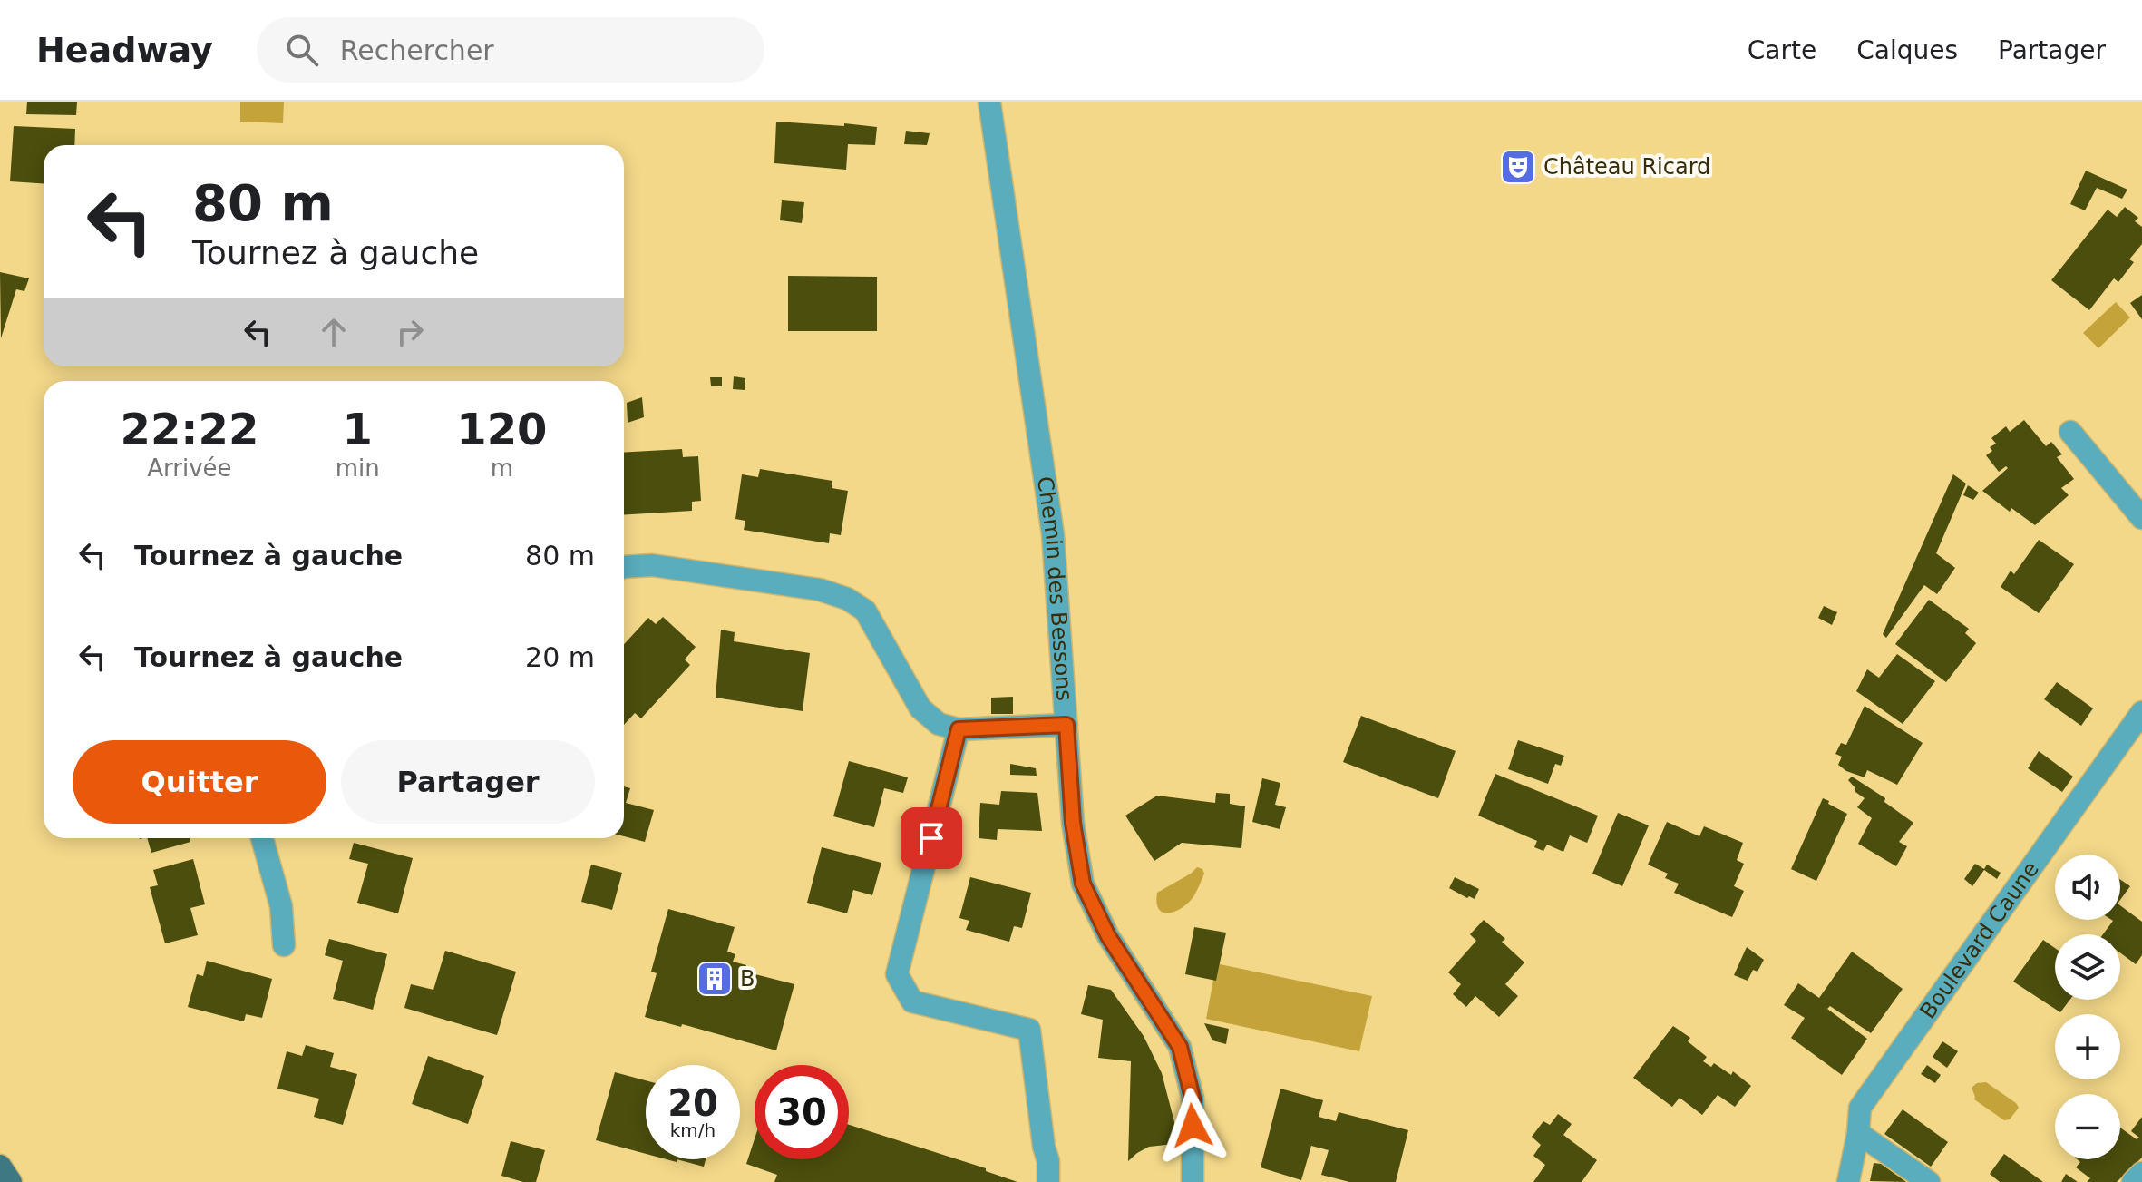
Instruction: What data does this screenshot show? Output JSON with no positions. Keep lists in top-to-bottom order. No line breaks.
{"streets":{"street":["Chemin des Bessons","Boulevard Caune"]},"places":{"theatre":["Château Ricard"],"building":["B"]},"page":{"header":"Headway","search":"Rechercher","nav":["Carte","Calques","Partager"],"turn":["80 m","Tournez à gauche"],"eta":["22:22","Arrivée","1","min","120","m"],"list":[{"name":"Tournez à gauche","value":"80 m"},{"name":"Tournez à gauche","value":"20 m"}],"buttons":["Quitter","Partager"],"map_buttons":["+","−"],"speed":"20 km/h","limit":"30"}}
